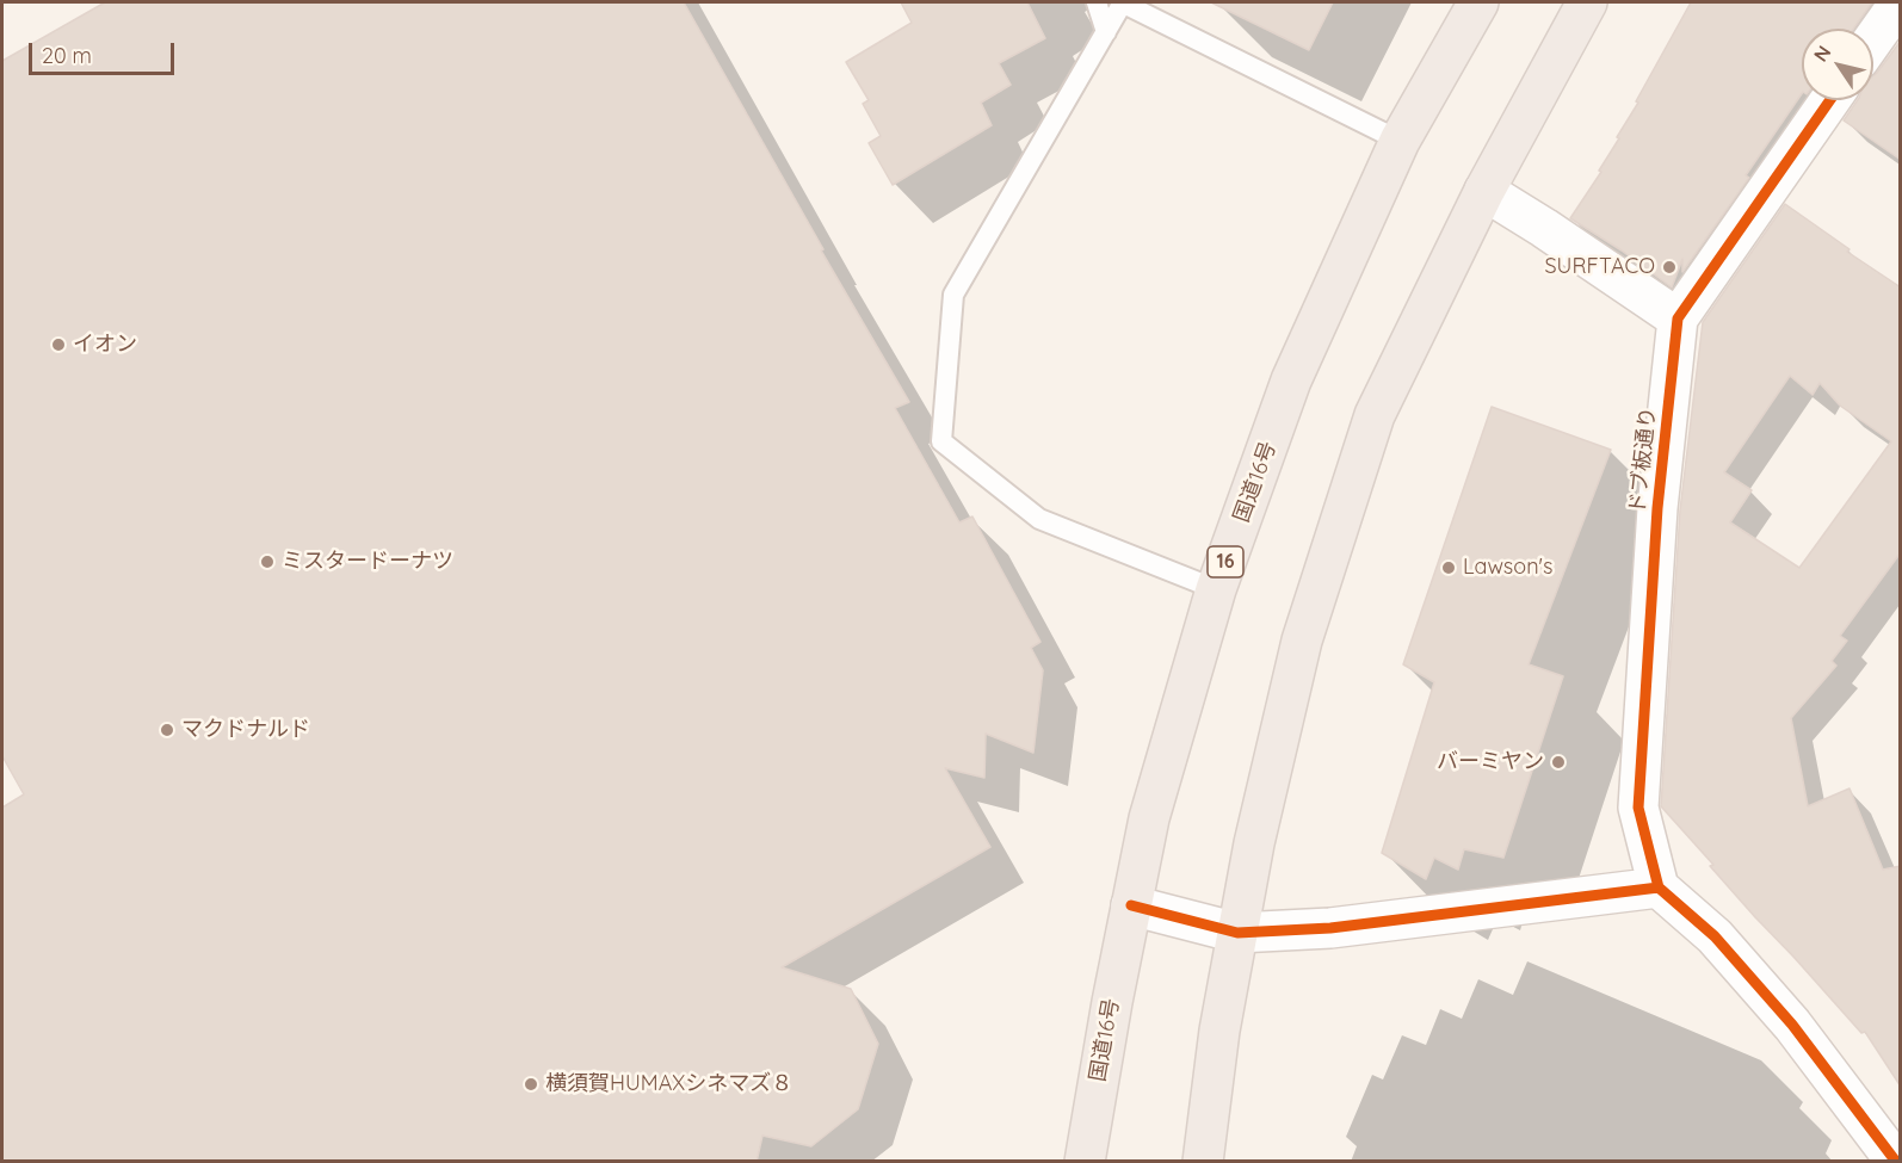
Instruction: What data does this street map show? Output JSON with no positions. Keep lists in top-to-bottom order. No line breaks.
{"streets":{"highway":["国道16号","16"],"street":["ドブ板通り"]},"places":["SURFTACO","イオン","ミスタードーナツ","Lawson's","マクドナルド","バーミヤン","横須賀HUMAXシネマズ８"],"scale_bar":"20 m","north":"top left"}
